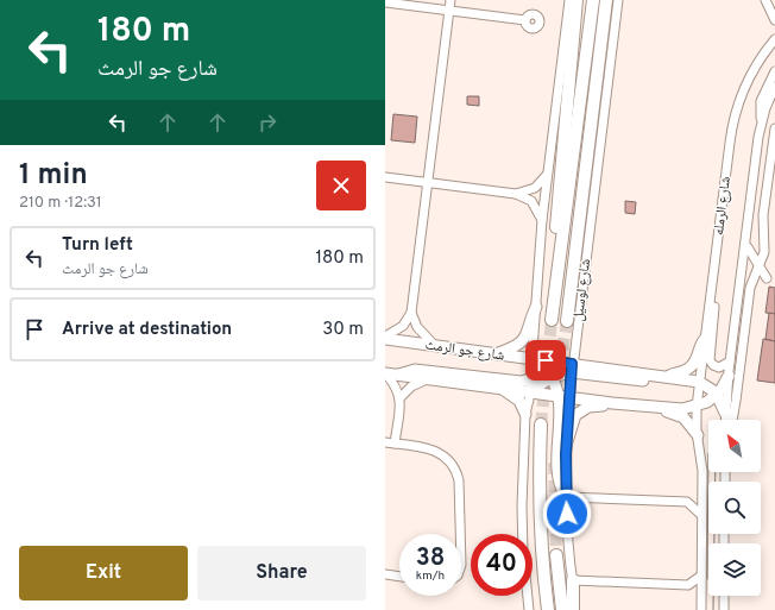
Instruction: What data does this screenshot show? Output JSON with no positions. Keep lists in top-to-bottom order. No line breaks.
{"streets":{"highway":["شارع لوسيل"],"main road":["شارع الرمله","شارع جو الرمث"]},"crossings":[["شارع الرمله","شارع لوسيل"],["شارع لوسيل","شارع جو الرمث"]],"north":"top left","page":{"turn":["180 m","شارع جو الرمث"],"heading":["1 min","210 m · 12:31"],"list":[{"name":"Turn left","note":"شارع جو الرمث","value":"180 m"},{"name":"Arrive at destination","value":"30 m"}],"speed":"38 km/h","limit":"40","buttons":["Exit","Share"]}}
